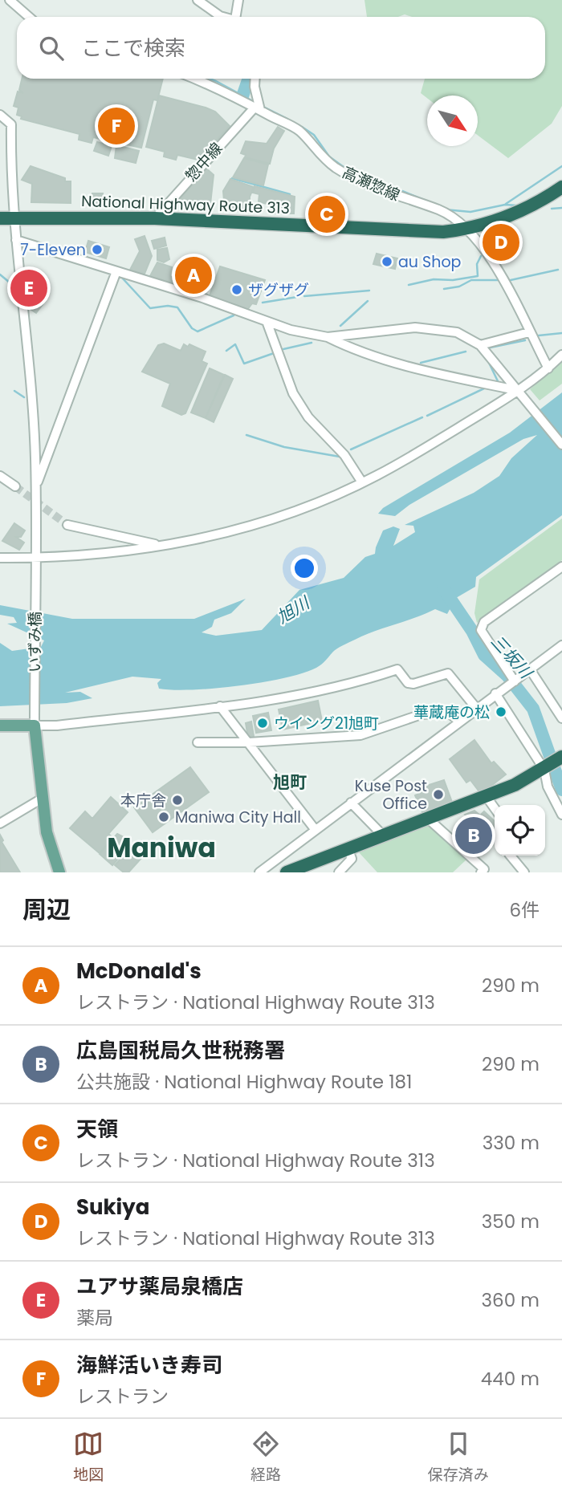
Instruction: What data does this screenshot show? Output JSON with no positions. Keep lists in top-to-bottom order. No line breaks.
{"streets":{"highway":["National Highway Route 313"],"street":["惣中線","高瀬惣線","いずみ橋"]},"crossings":[["惣中線","高瀬惣線"],["惣中線","National Highway Route 313"],["高瀬惣線","National Highway Route 313"],["National Highway Route 313","いずみ橋"]],"districts":["旭町","Maniwa"],"water":["旭川","三坂川"],"places":["7-Eleven","au Shop","ザグザグ","華蔵庵の松","ウイング21旭町","Kuse Post Office","本庁舎","Maniwa City Hall"],"north":"bottom right","page":{"search":"ここで検索","pins":["F","C","D","A","E","B"],"heading":["周辺","6件"],"list":[{"mark":"A","name":"McDonald's","note":"レストラン · National Highway Route 313","value":"290 m"},{"mark":"B","name":"広島国税局久世税務署","note":"公共施設 · National Highway Route 181","value":"290 m"},{"mark":"C","name":"天領","note":"レストラン · National Highway Route 313","value":"330 m"},{"mark":"D","name":"Sukiya","note":"レストラン · National Highway Route 313","value":"350 m"},{"mark":"E","name":"ユアサ薬局泉橋店","note":"薬局","value":"360 m"},{"mark":"F","name":"海鮮活いき寿司","note":"レストラン","value":"440 m"}],"nav":["地図","経路","保存済み"]}}
